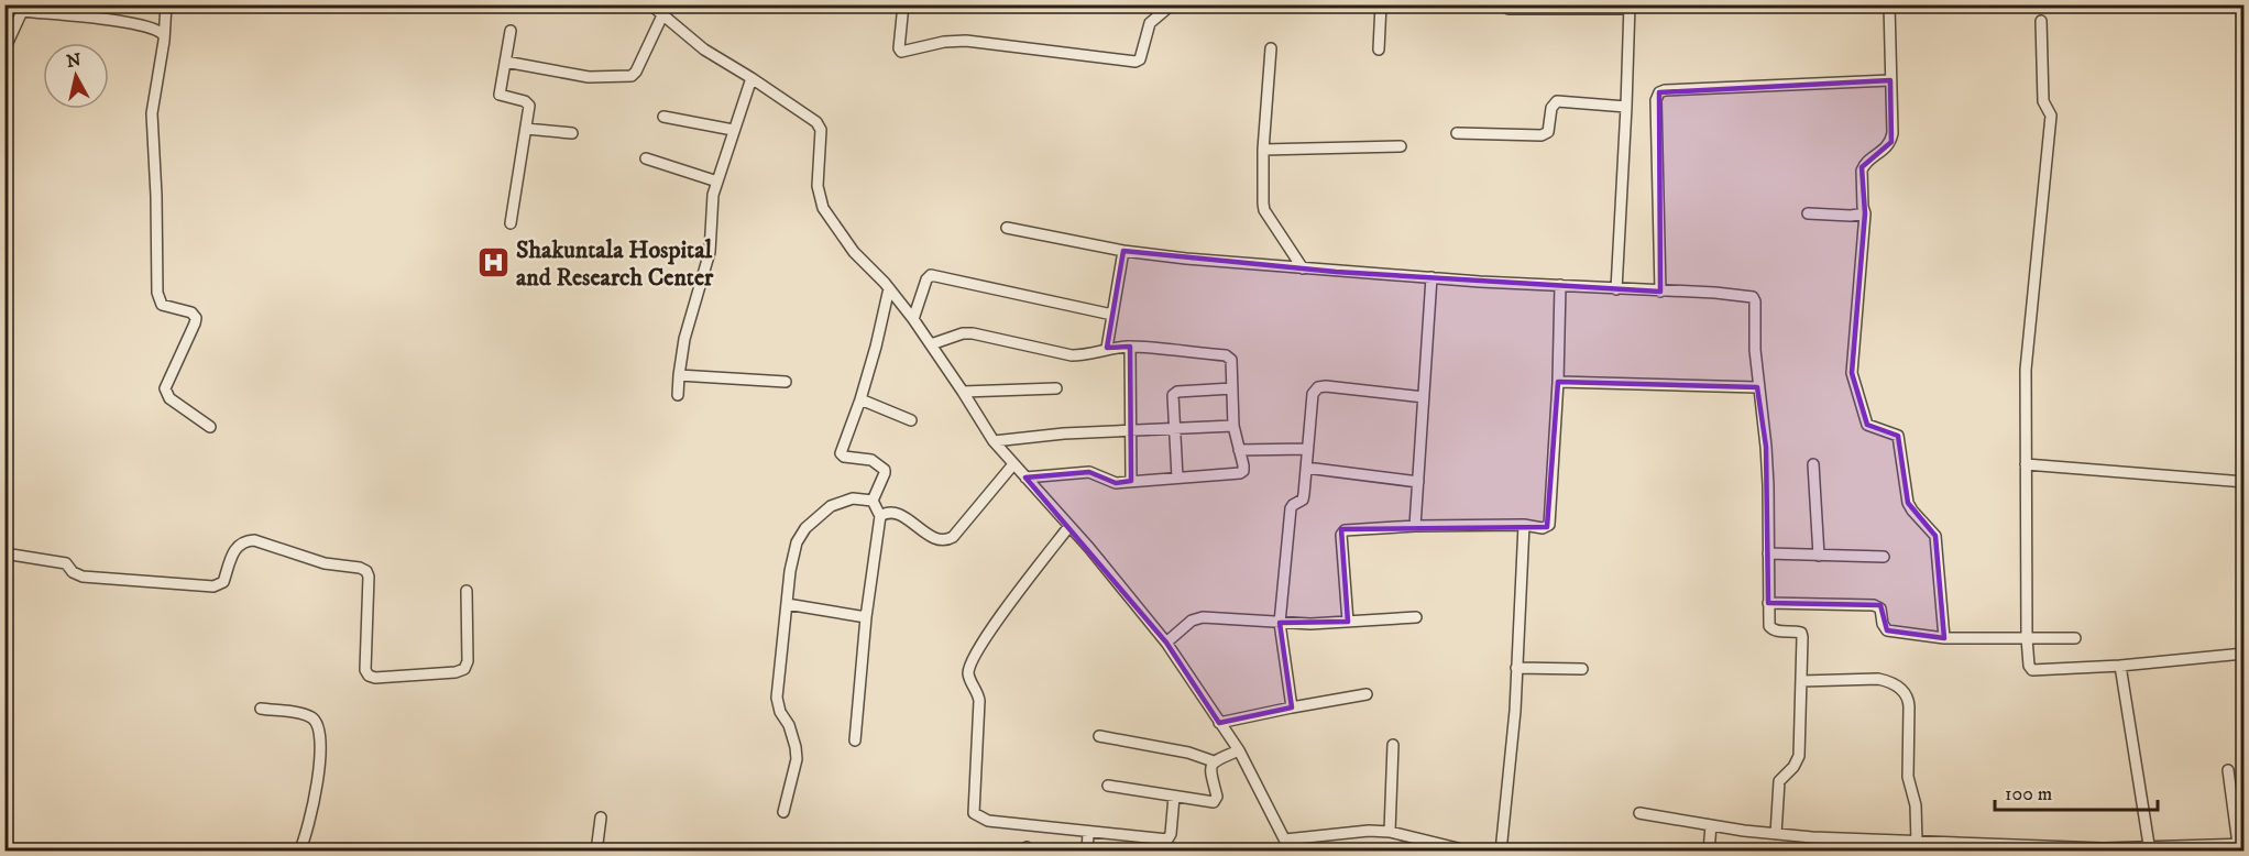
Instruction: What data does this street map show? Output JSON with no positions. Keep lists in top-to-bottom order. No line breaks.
{"places":{"hospital":["Shakuntala Hospital and Research Center"]},"scale_bar":"100 m","north":"top"}
